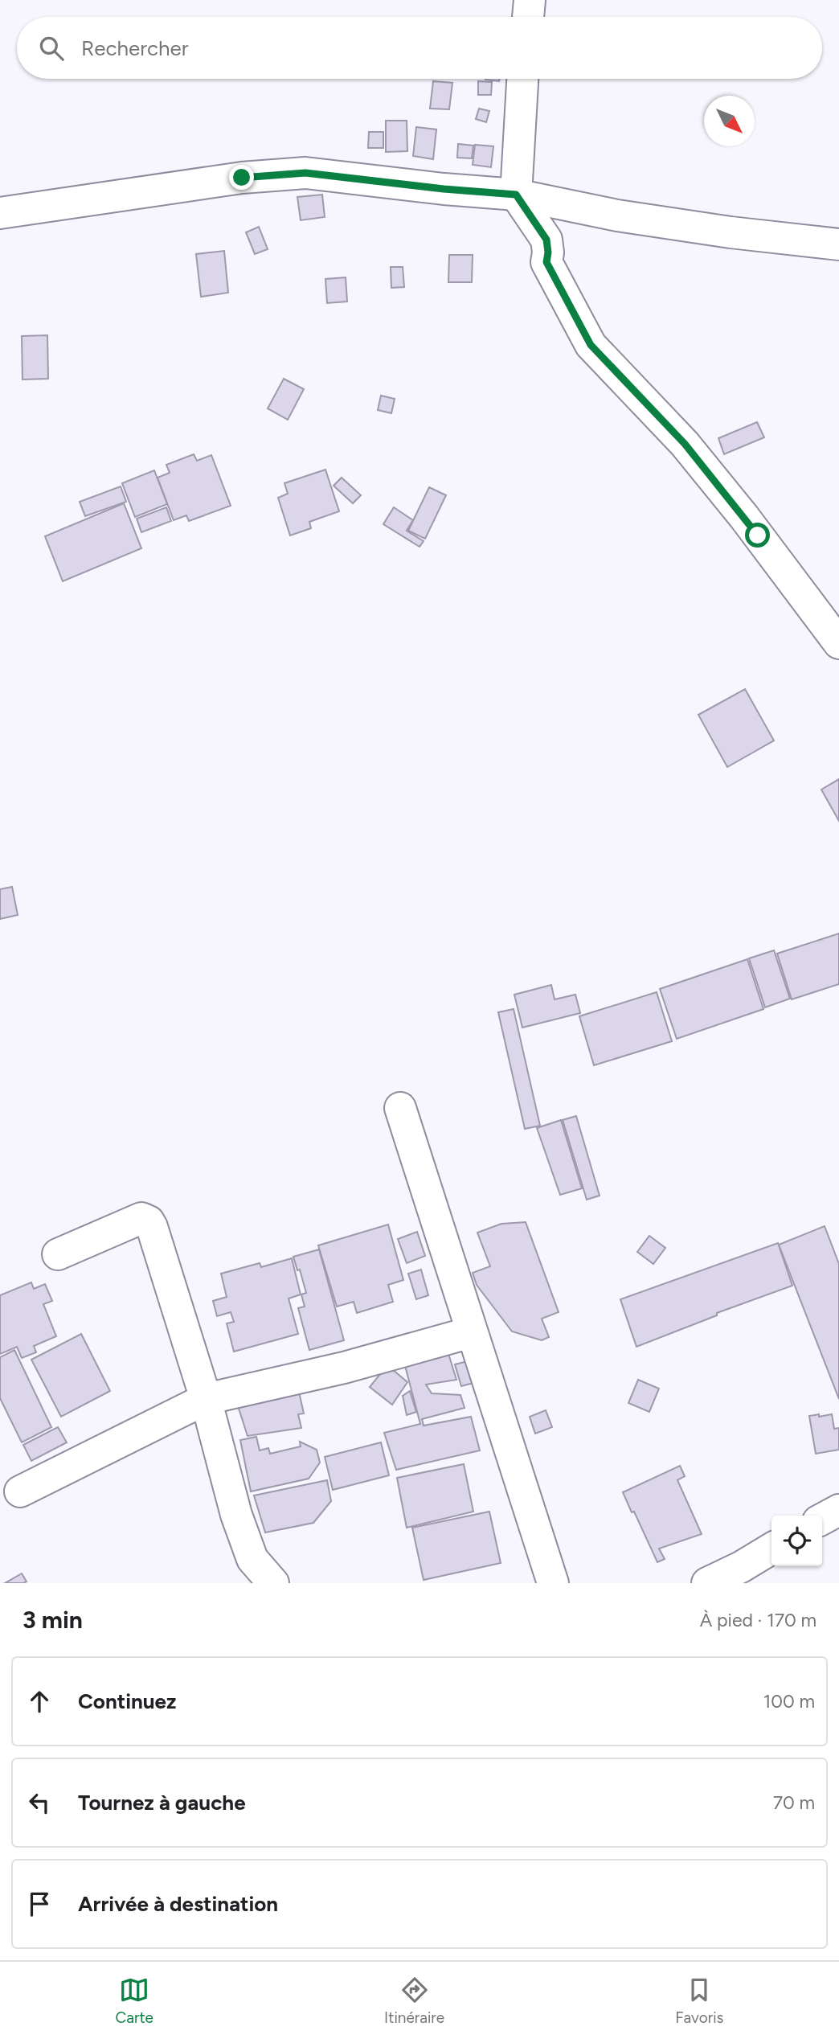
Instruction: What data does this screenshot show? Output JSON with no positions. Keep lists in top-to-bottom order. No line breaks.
{"north":"bottom right","page":{"search":"Rechercher","heading":["3 min","À pied · 170 m"],"list":[["Continuez","100 m"],["Tournez à gauche","70 m"],"Arrivée à destination"],"nav":["Carte","Itinéraire","Favoris"]}}
